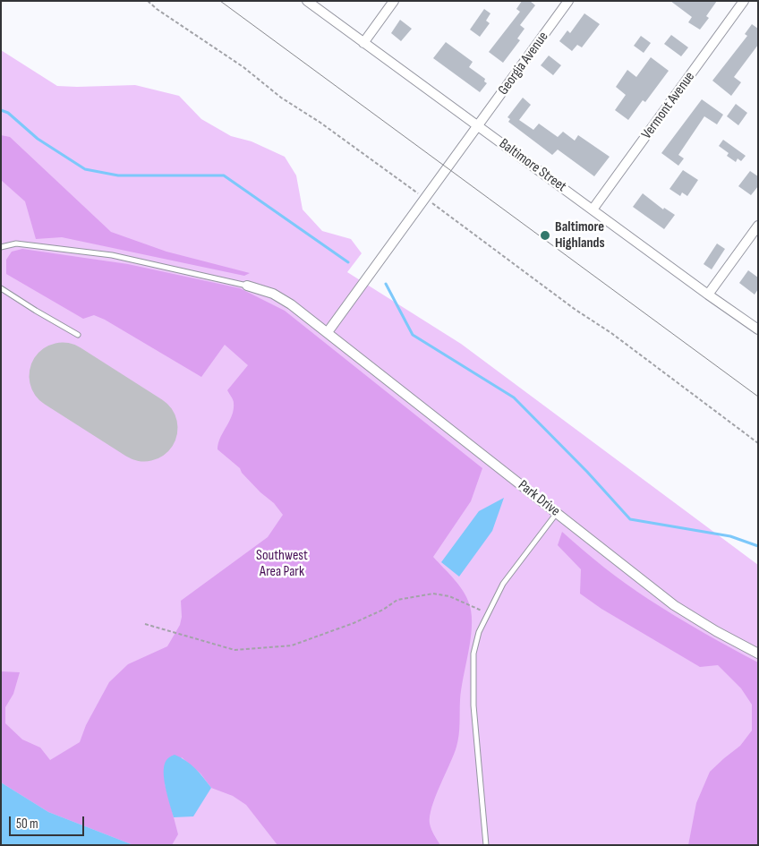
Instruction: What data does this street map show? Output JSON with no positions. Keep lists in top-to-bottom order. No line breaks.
{"streets":{"street":["Georgia Avenue","Vermont Avenue","Baltimore Street","Park Drive"]},"crossings":[["Georgia Avenue","Baltimore Street"],["Vermont Avenue","Baltimore Street"]],"parks":["Southwest Area Park"],"places":["Baltimore Highlands"],"scale_bar":"50 m"}
